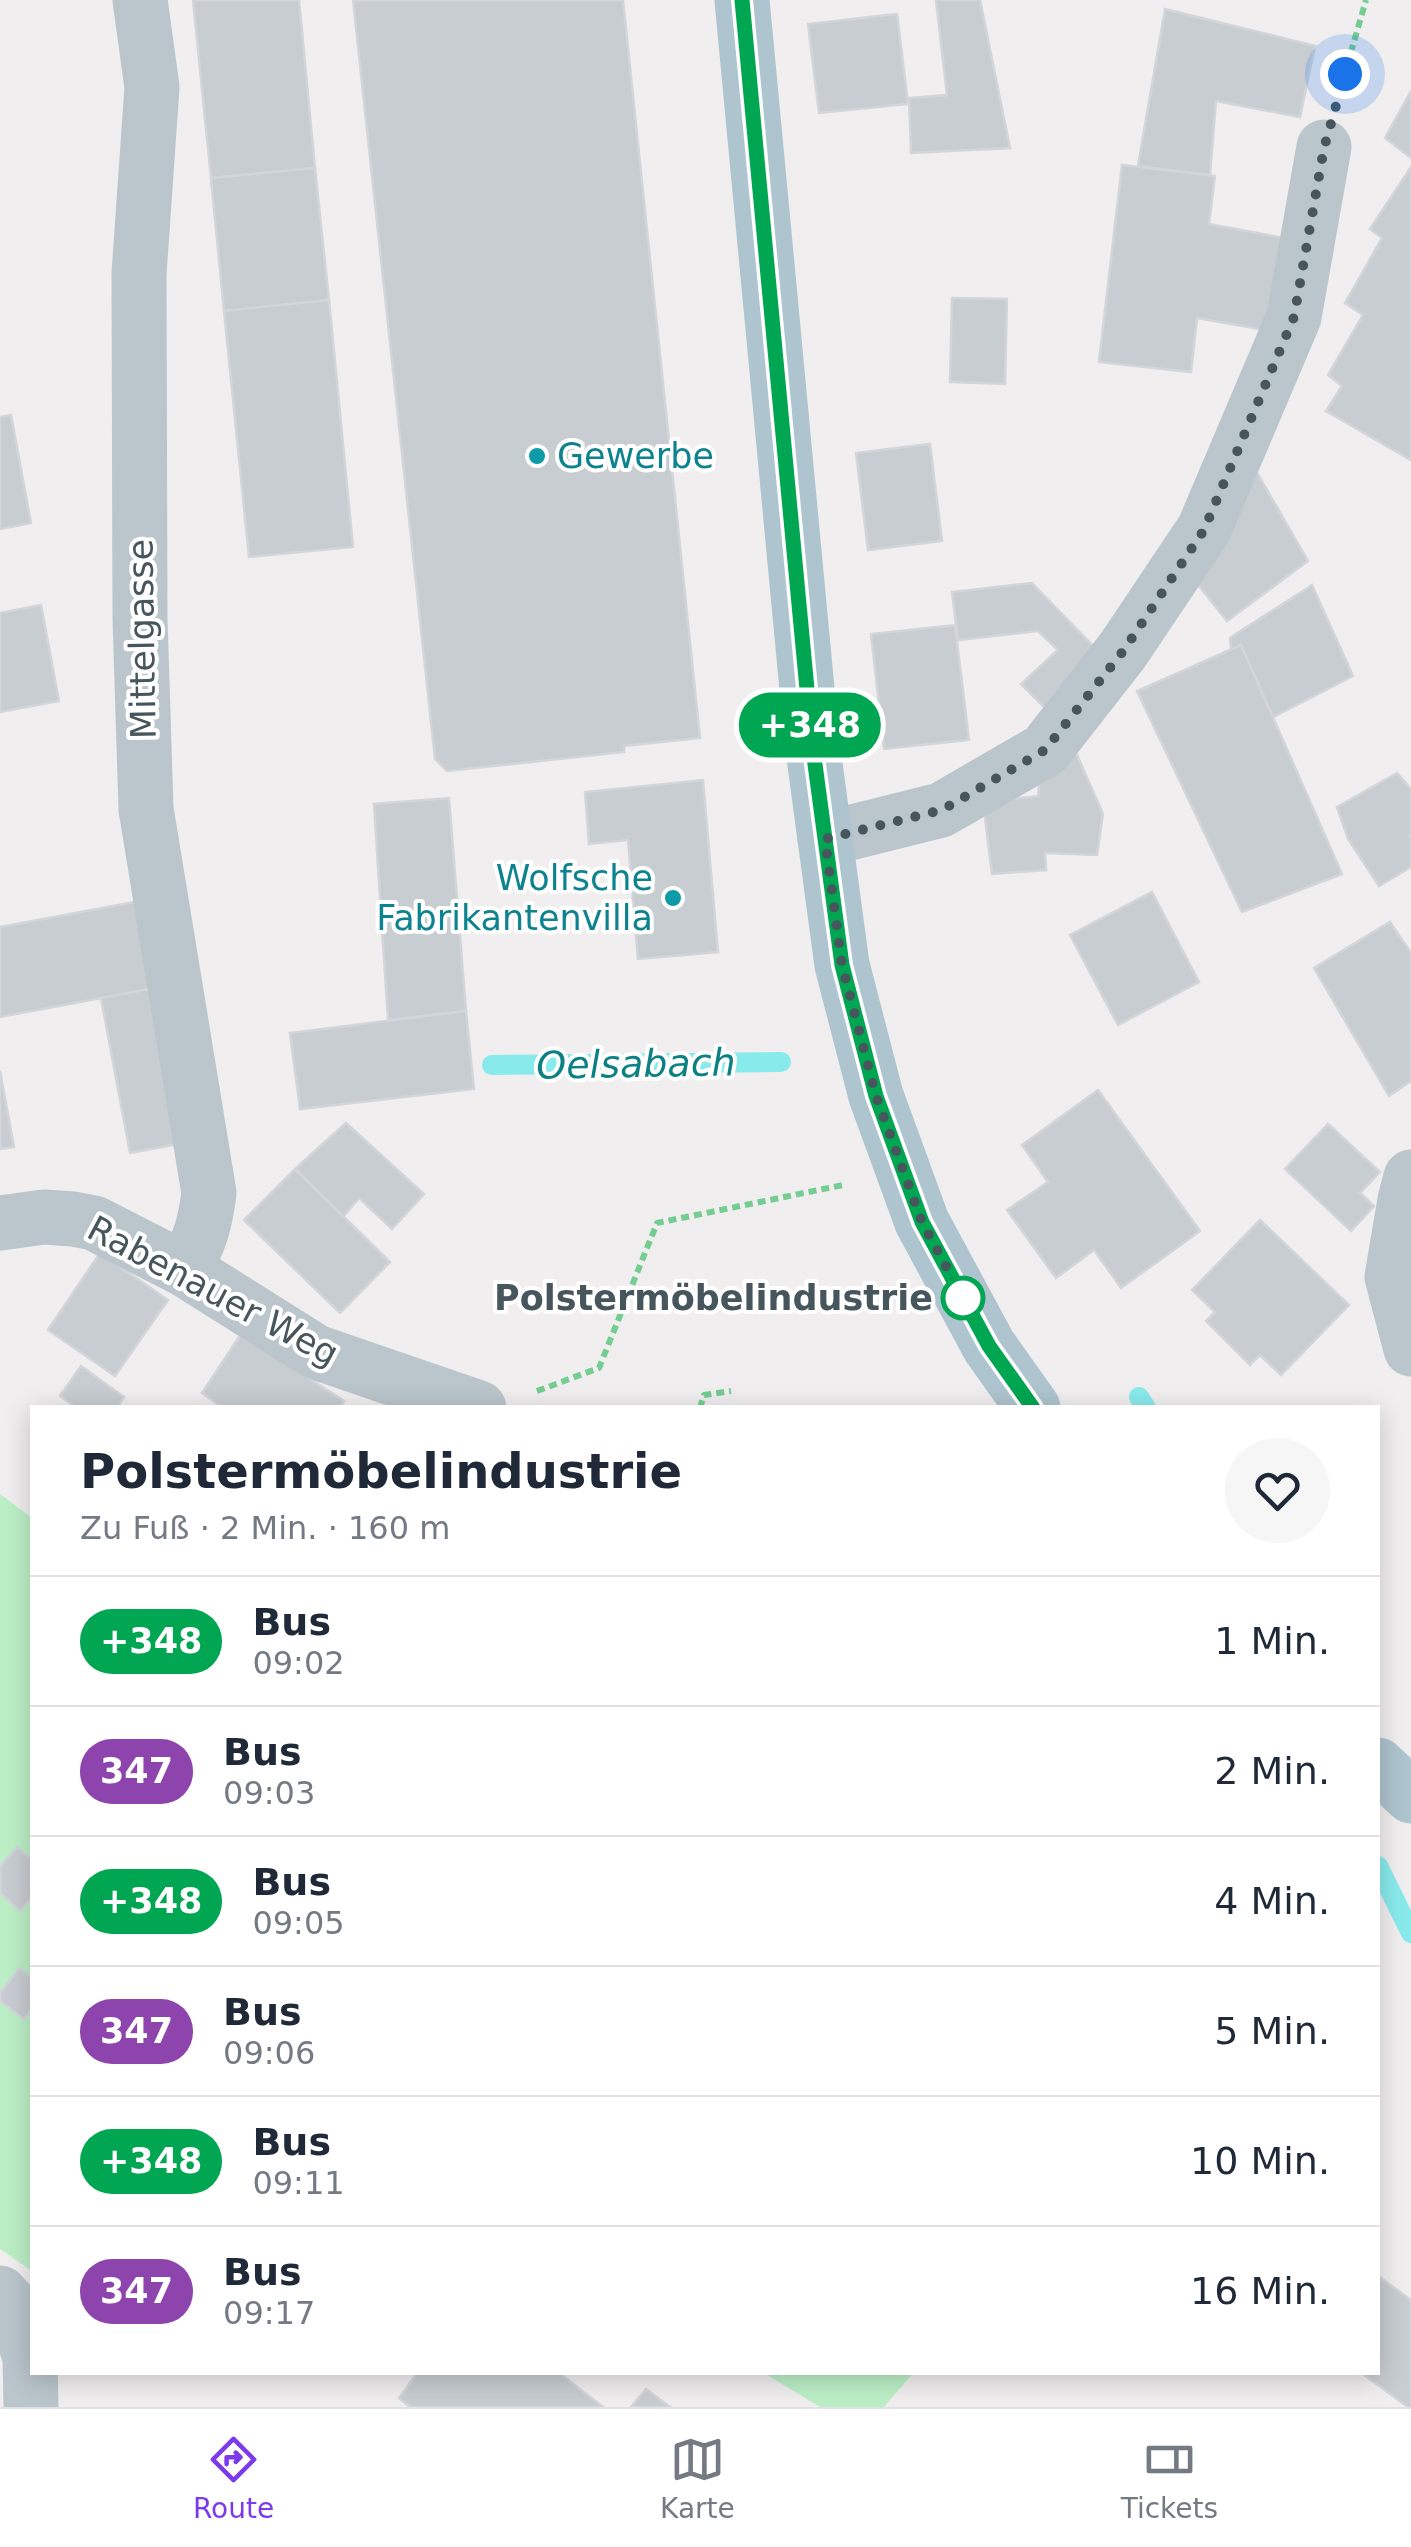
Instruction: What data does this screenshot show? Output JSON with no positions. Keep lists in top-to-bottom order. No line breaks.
{"streets":{"street":["Mittelgasse","Rabenauer Weg"]},"crossings":[["Mittelgasse","Rabenauer Weg"]],"water":["Oelsabach"],"places":["Gewerbe","Wolfsche Fabrikantenvilla","Polstermöbelindustrie"],"lines":["bus line +348"],"page":{"on_map":"+348","heading":["Polstermöbelindustrie","Zu Fuß · 2 Min. · 160 m"],"list":[{"mark":"+348","name":"Bus","note":"09:02","value":"1 Min."},{"mark":"347","name":"Bus","note":"09:03","value":"2 Min."},{"mark":"+348","name":"Bus","note":"09:05","value":"4 Min."},{"mark":"347","name":"Bus","note":"09:06","value":"5 Min."},{"mark":"+348","name":"Bus","note":"09:11","value":"10 Min."},{"mark":"347","name":"Bus","note":"09:17","value":"16 Min."}],"tabs":["Route","Karte","Tickets"]}}
